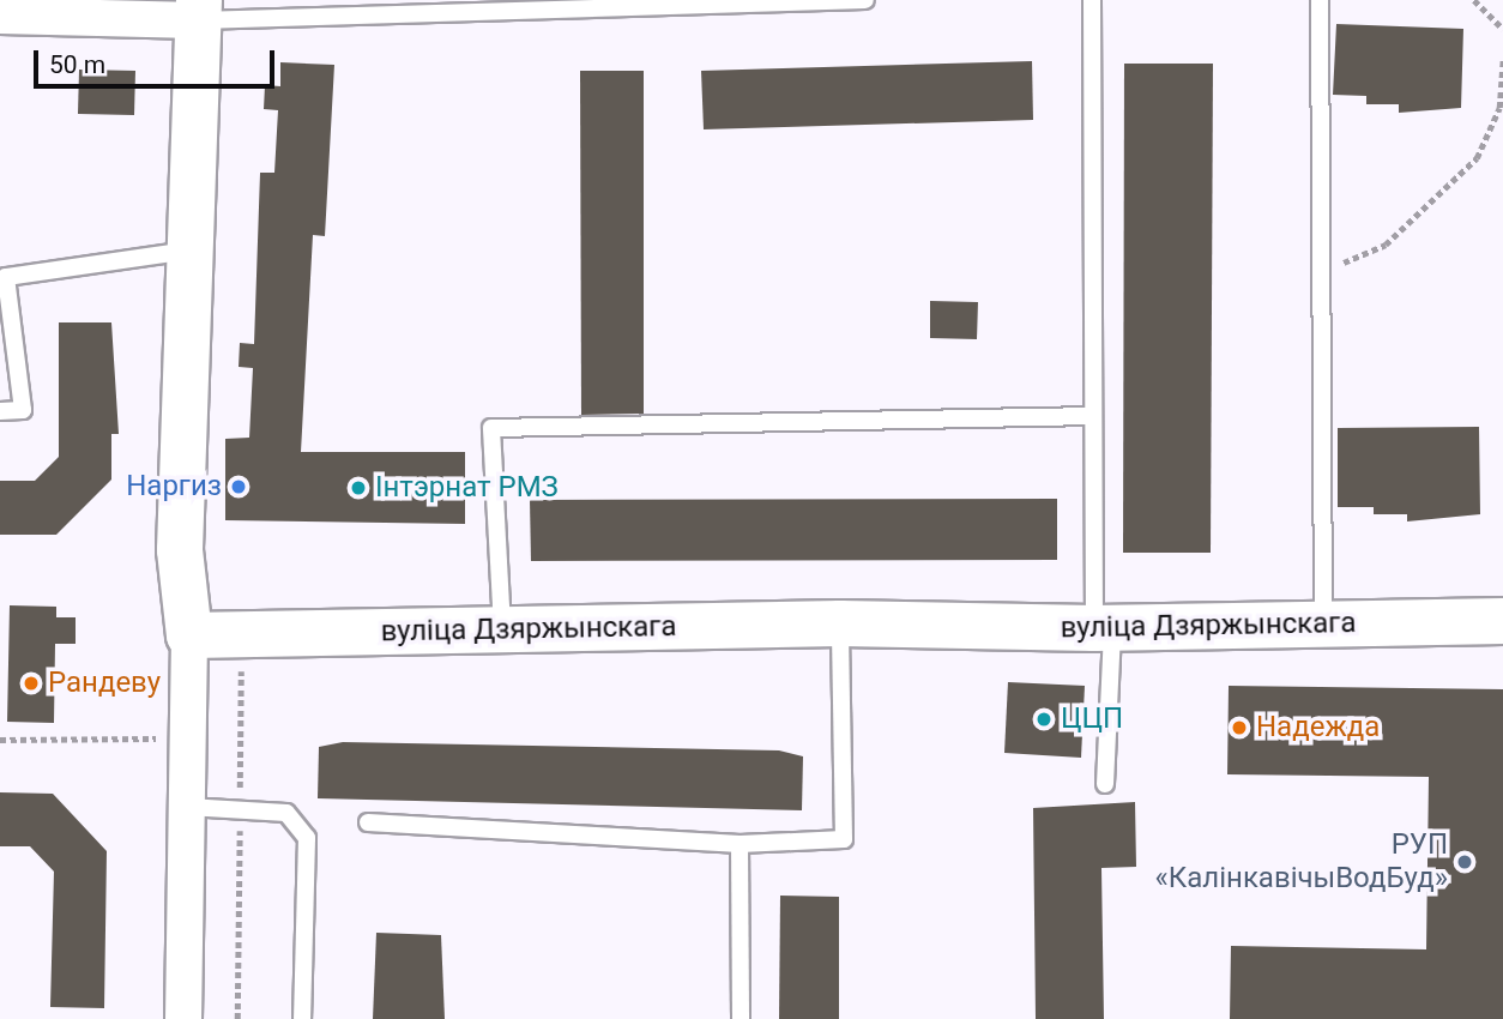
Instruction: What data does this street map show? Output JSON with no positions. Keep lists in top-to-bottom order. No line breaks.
{"streets":{"street":["вуліца Дзяржынскага"]},"places":["Наргиз","Інтэрнат РМЗ","Рандеву","ЦЦП","Надежда","РУП «КалінкавічыВодБуд»"],"scale_bar":"50 m"}
